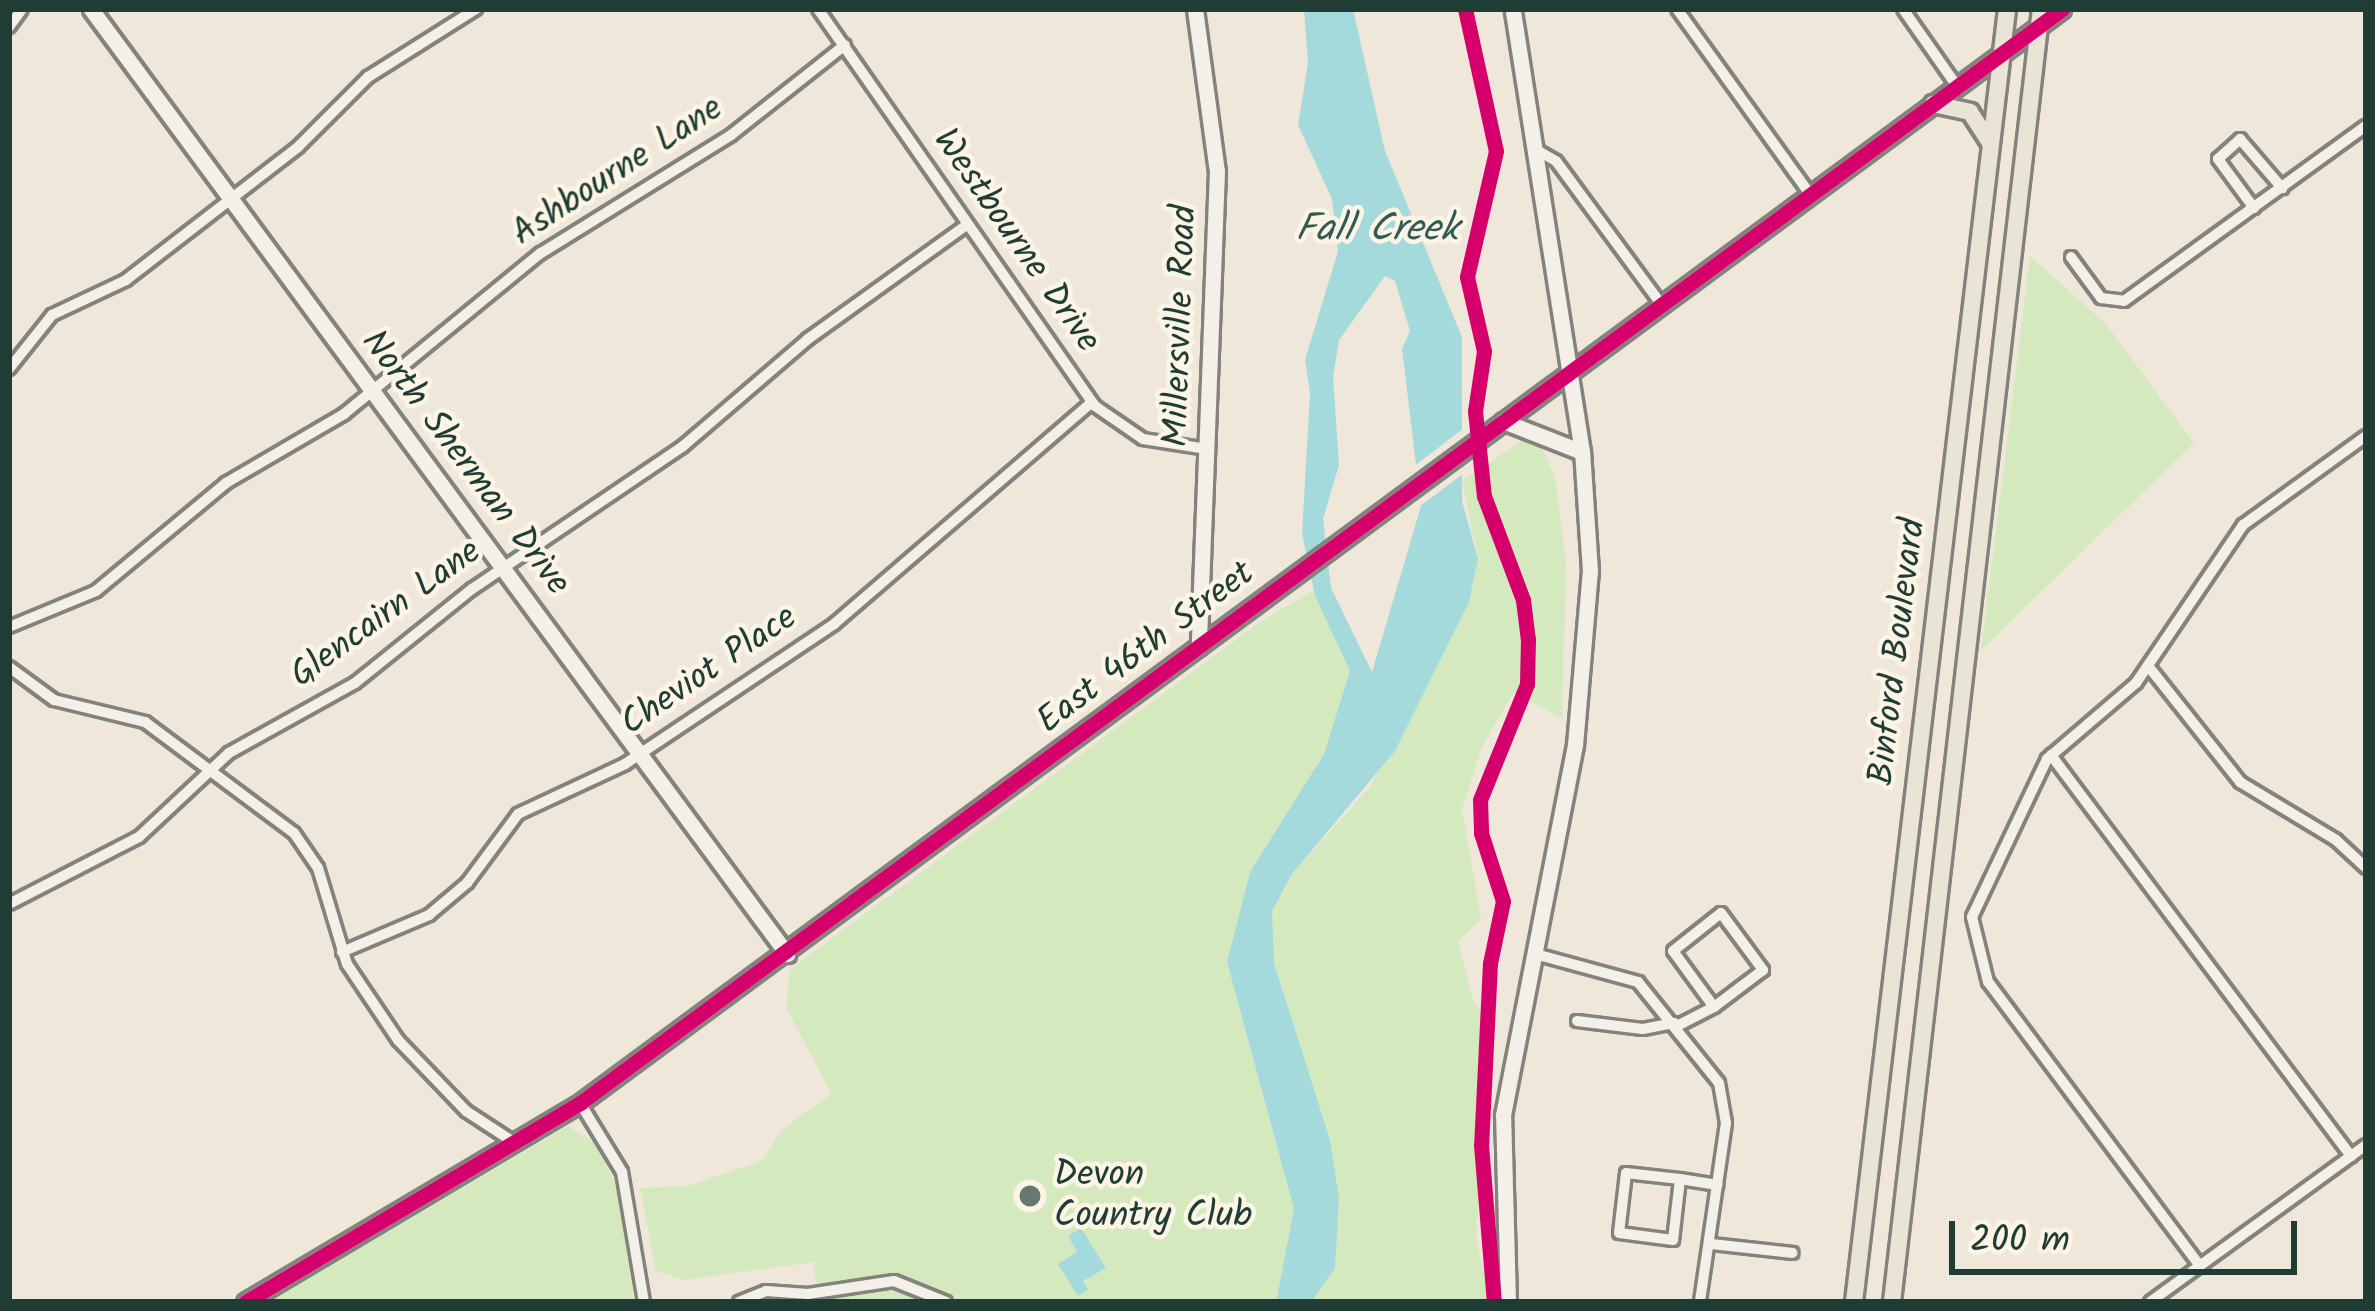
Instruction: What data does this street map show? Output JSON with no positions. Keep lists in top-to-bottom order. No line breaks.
{"streets":{"main road":["Millersville Road","North Sherman Drive","East 46th Street","Binford Boulevard"],"street":["Ashbourne Lane","Westbourne Drive","Glencairn Lane","Cheviot Place"]},"crossings":[["Ashbourne Lane","Westbourne Drive"],["Ashbourne Lane","North Sherman Drive"],["Westbourne Drive","Millersville Road"],["Westbourne Drive","Glencairn Lane"],["Westbourne Drive","Cheviot Place"],["Millersville Road","East 46th Street"],["North Sherman Drive","Glencairn Lane"],["North Sherman Drive","East 46th Street"],["North Sherman Drive","Cheviot Place"],["East 46th Street","Binford Boulevard"]],"water":["Fall Creek"],"places":["Devon Country Club"],"scale_bar":"200 m"}
